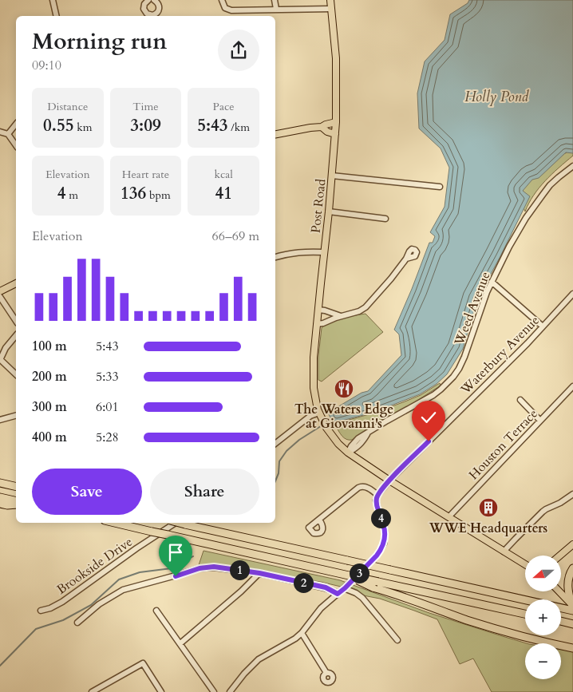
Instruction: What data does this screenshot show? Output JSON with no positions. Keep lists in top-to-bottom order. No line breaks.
{"streets":{"main road":["Post Road"],"street":["Weed Avenue","Waterbury Avenue","Houston Terrace","Brookside Drive"]},"crossings":[["Post Road","Weed Avenue"],["Post Road","Waterbury Avenue"],["Post Road","Houston Terrace"]],"water":["Holly Pond"],"places":{"restaurant":["The Waters Edge at Giovanni's"],"building":["WWE Headquarters"]},"north":"left","page":{"heading":["Morning run","09:10"],"stats":[["Distance","0.55 km"],["Time","3:09"],["Pace","5:43 /km"],["Elevation","4 m"],["Heart rate","136 bpm"],["kcal","41"]],"chart":["Elevation","66–69 m"],"list":[{"name":"100 m","note":"5:43"},{"name":"200 m","note":"5:33"},{"name":"300 m","note":"6:01"},{"name":"400 m","note":"5:28"}],"buttons":["Save","Share"],"pins":["4","1","3","2"],"map_buttons":["+","−"]}}
